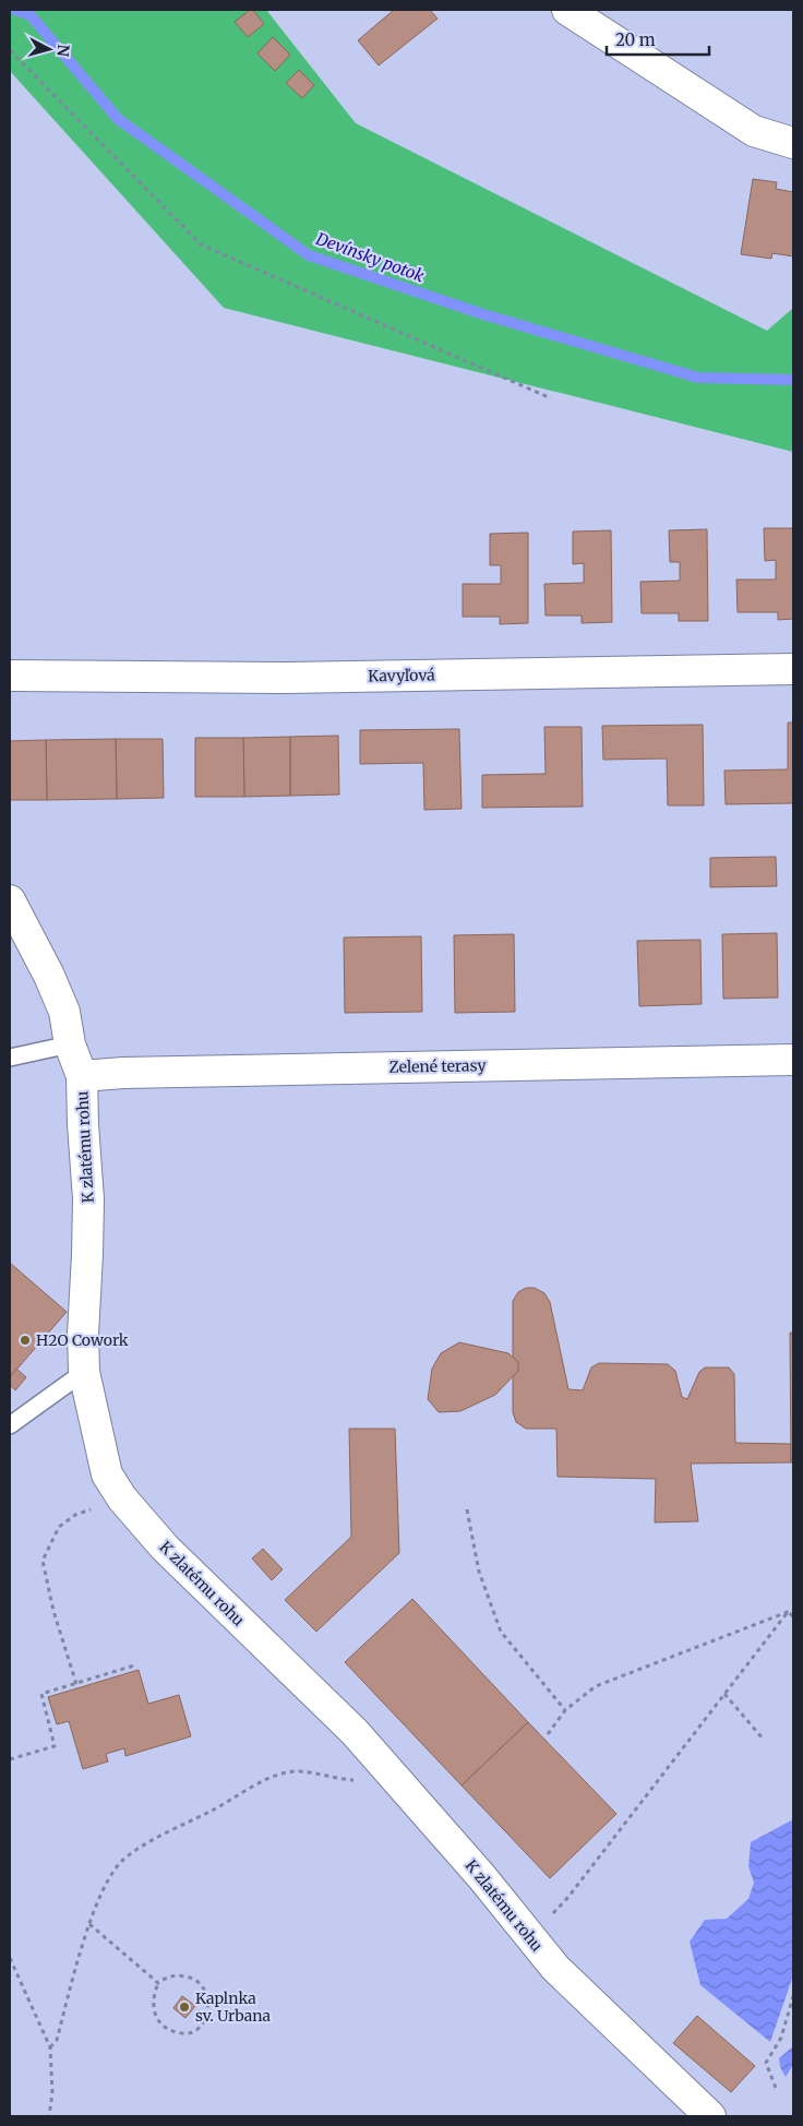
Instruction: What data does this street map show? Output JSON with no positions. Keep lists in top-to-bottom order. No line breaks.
{"streets":{"street":["Kavyľová","Zelené terasy","K zlatému rohu"]},"crossings":[["Zelené terasy","K zlatému rohu"]],"water":["Devínsky potok"],"places":["H2O Cowork","Kaplnka sv. Urbana"],"scale_bar":"20 m","north":"right"}
